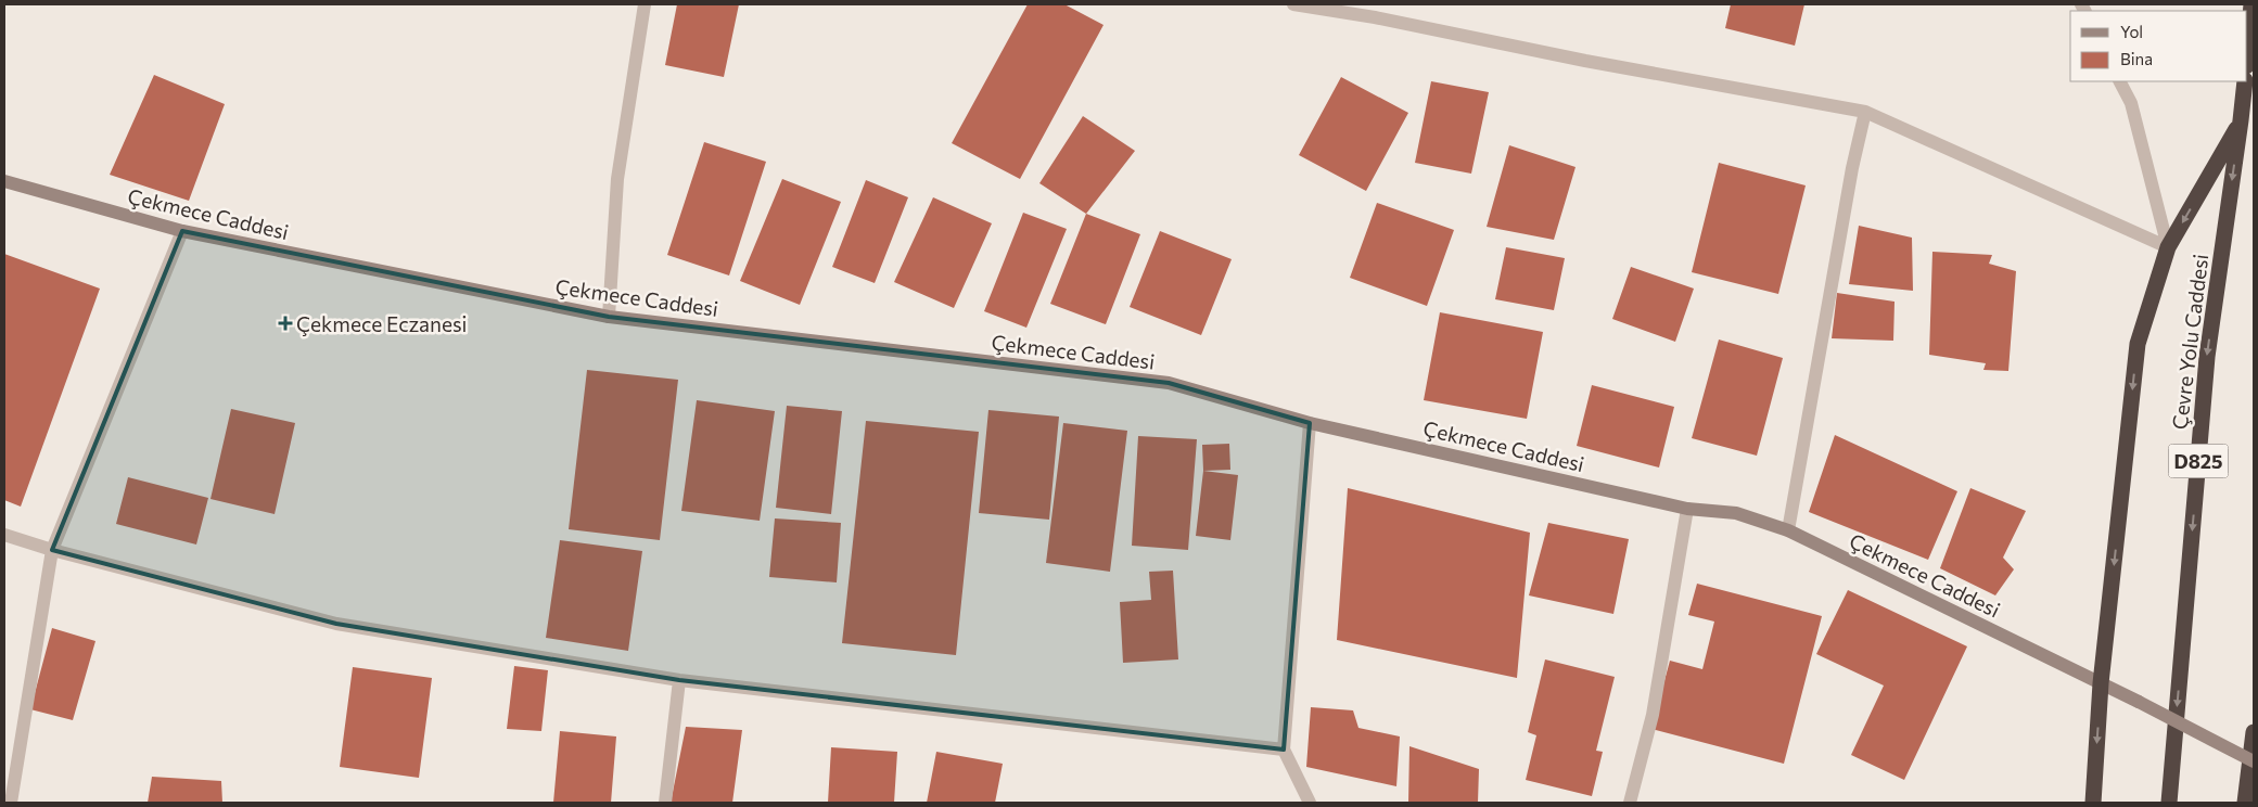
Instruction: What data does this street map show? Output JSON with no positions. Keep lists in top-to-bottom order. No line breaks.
{"streets":{"highway":["Çevre Yolu Caddesi","D825"],"main road":["Çekmece Caddesi"]},"places":{"health":["Çekmece Eczanesi"]},"legend":["Yol","Bina"]}
